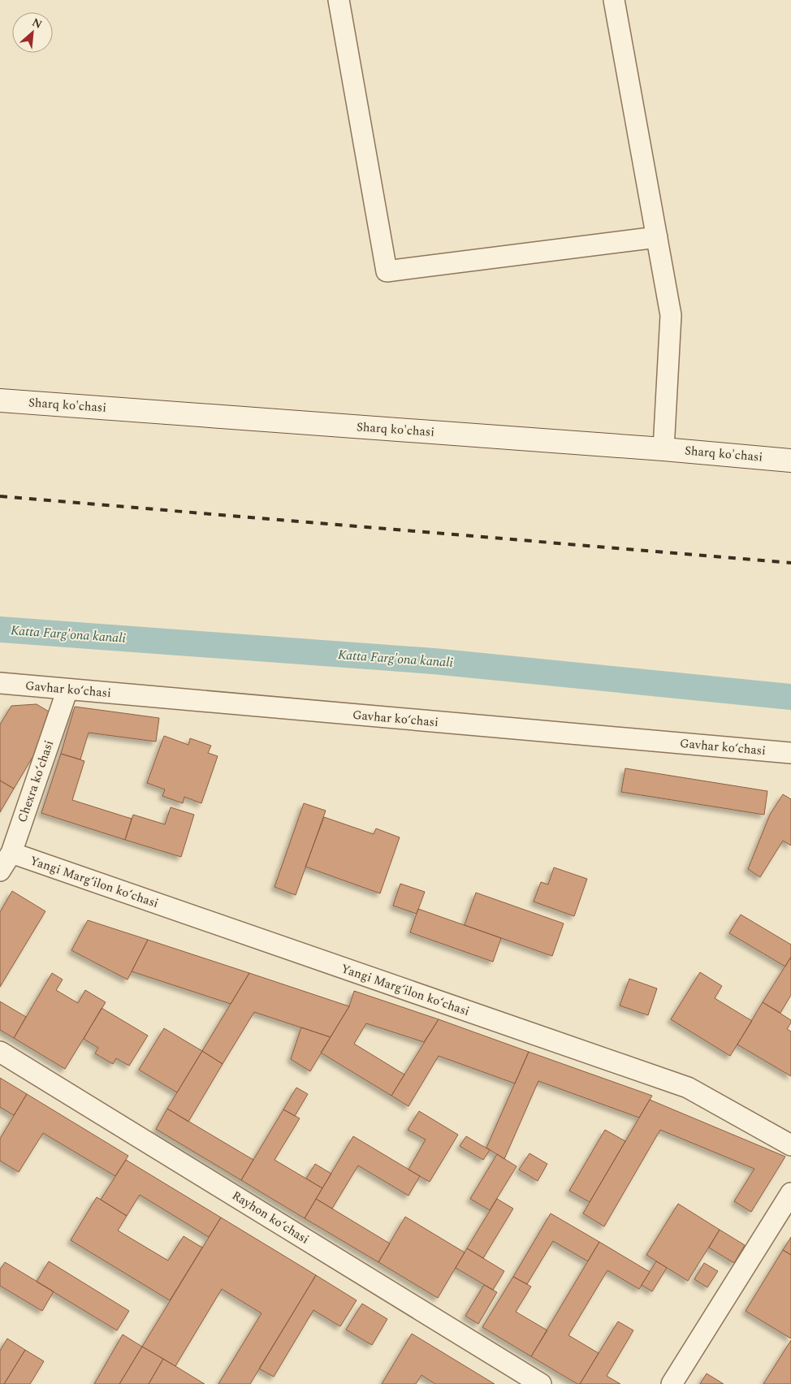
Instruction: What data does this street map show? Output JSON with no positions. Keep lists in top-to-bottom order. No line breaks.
{"streets":{"main road":["Sharq ko'chasi"],"street":["Gavhar koʻchasi","Chexra koʻchasi","Yangi Margʻilon koʻchasi","Rayhon koʻchasi"]},"crossings":[["Gavhar koʻchasi","Chexra koʻchasi"],["Chexra koʻchasi","Yangi Margʻilon koʻchasi"]],"water":["Katta Farg'ona kanali"],"north":"top right"}
